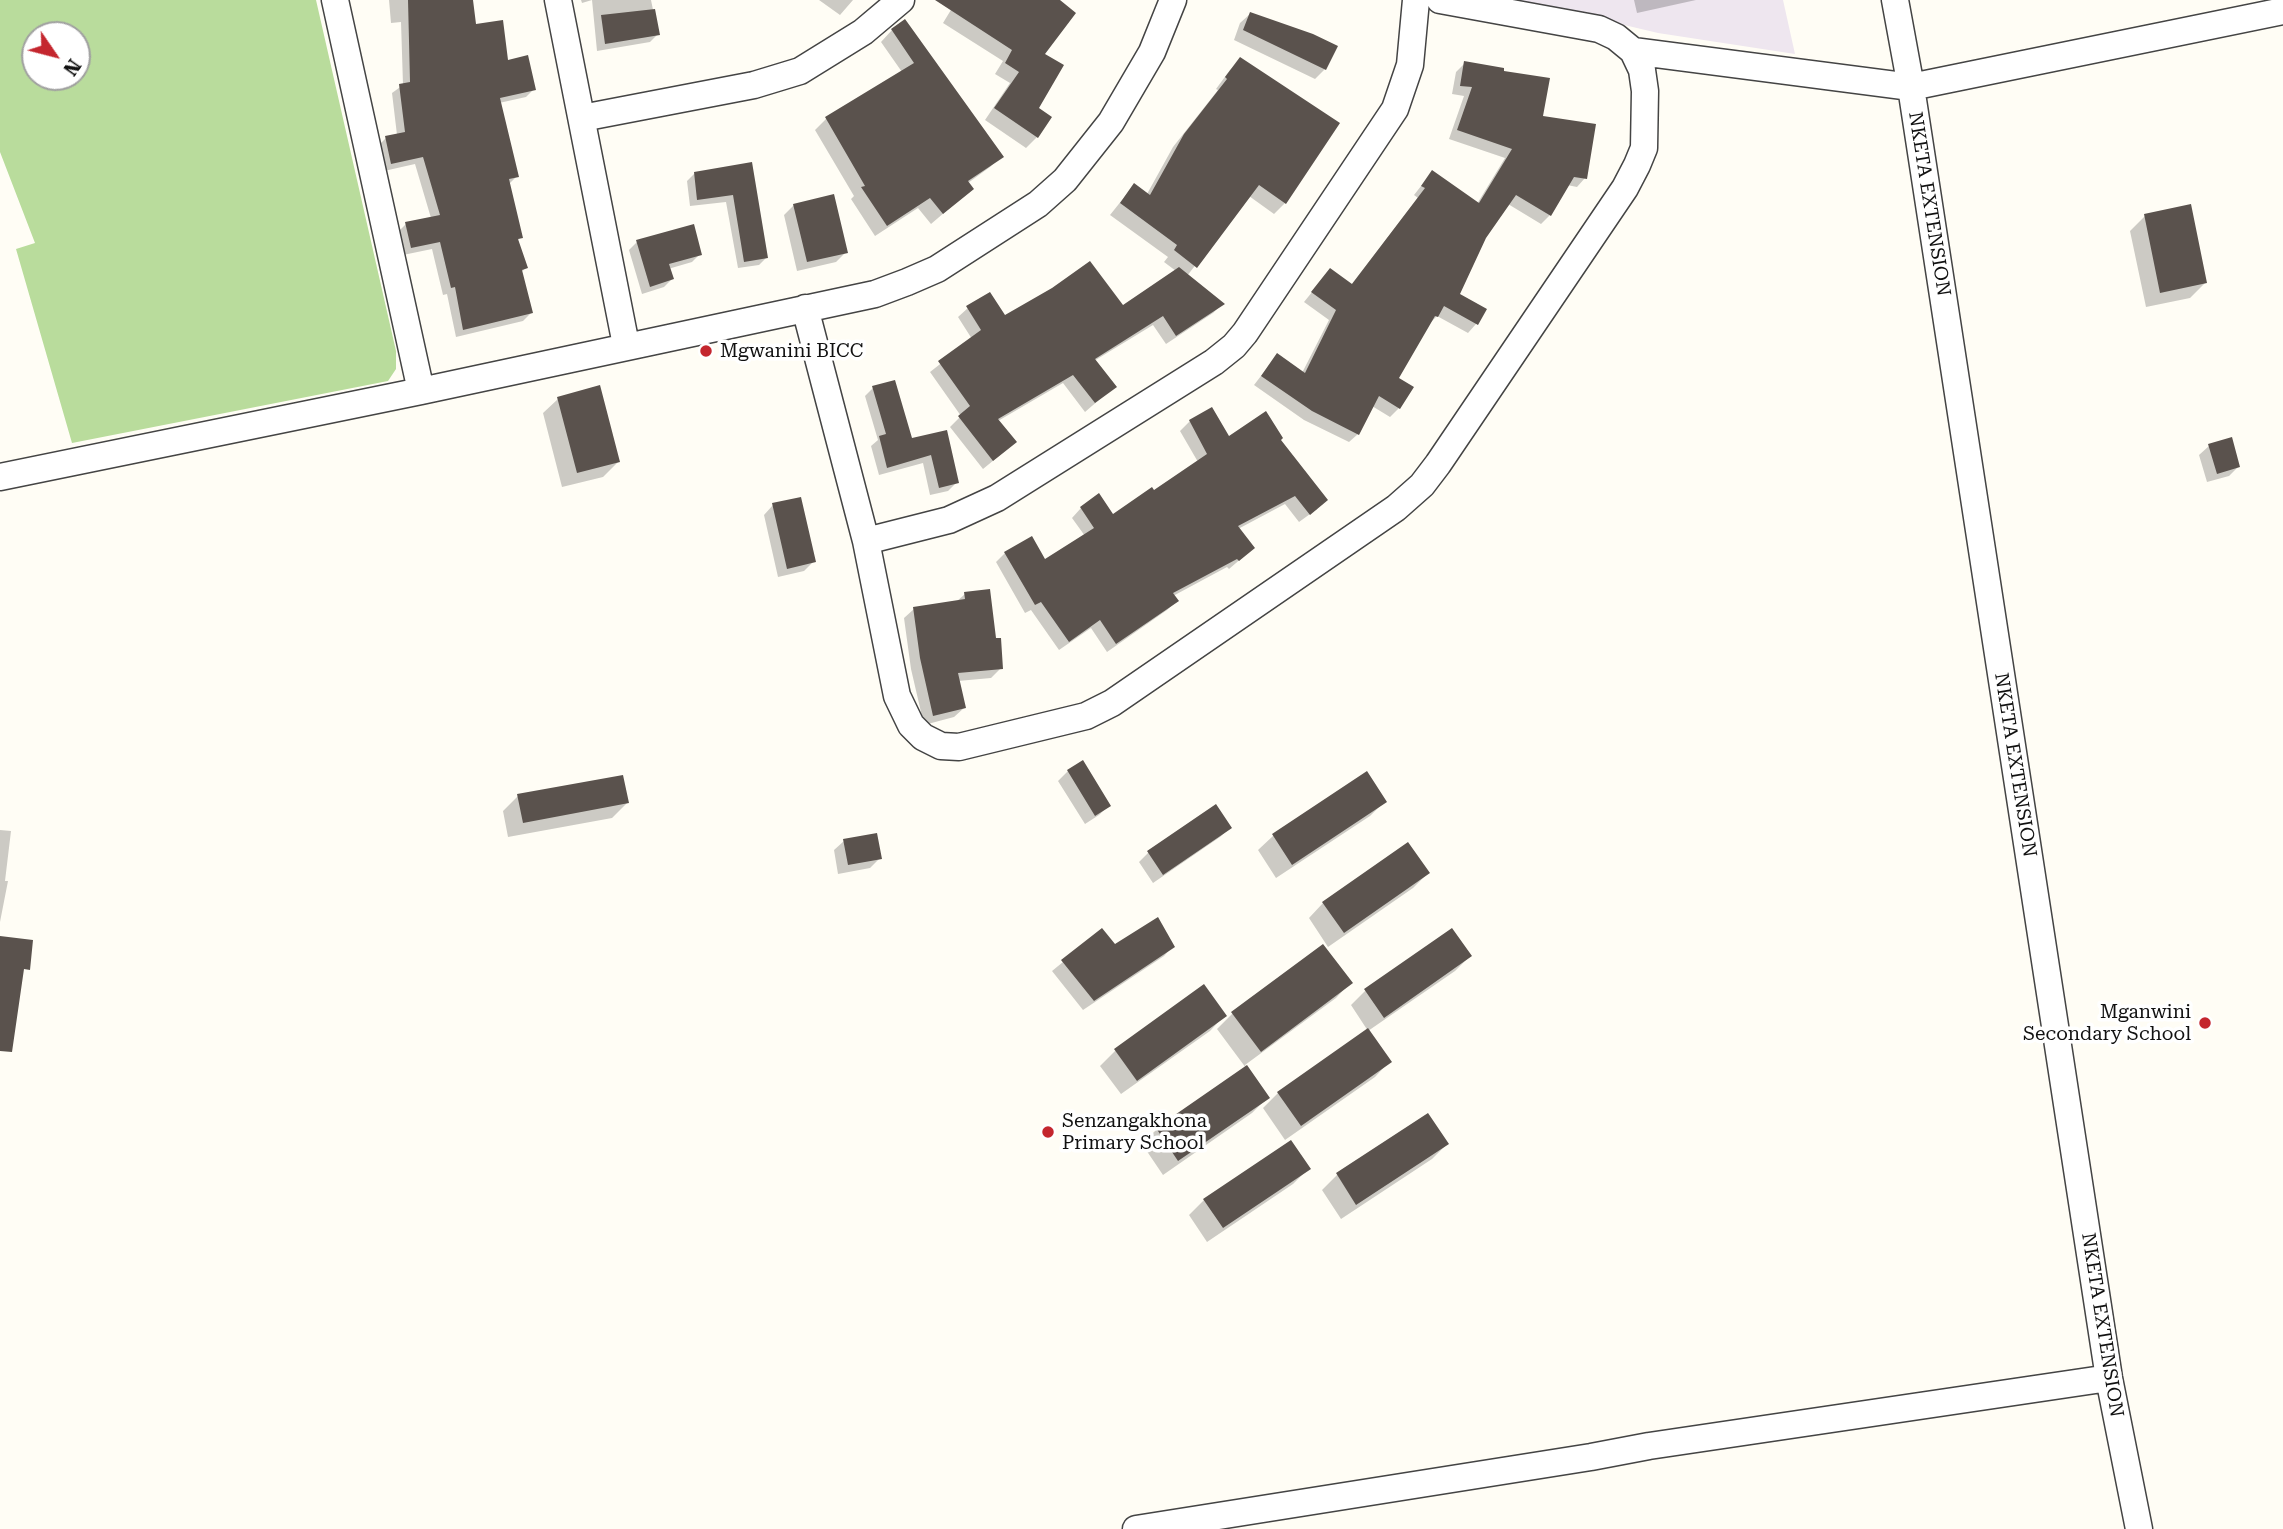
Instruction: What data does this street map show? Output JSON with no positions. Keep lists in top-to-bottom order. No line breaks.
{"streets":{"street":["NKETA EXTENSION"]},"places":["Mgwanini BICC","Mganwini Secondary School","Senzangakhona Primary School"],"north":"bottom right"}
